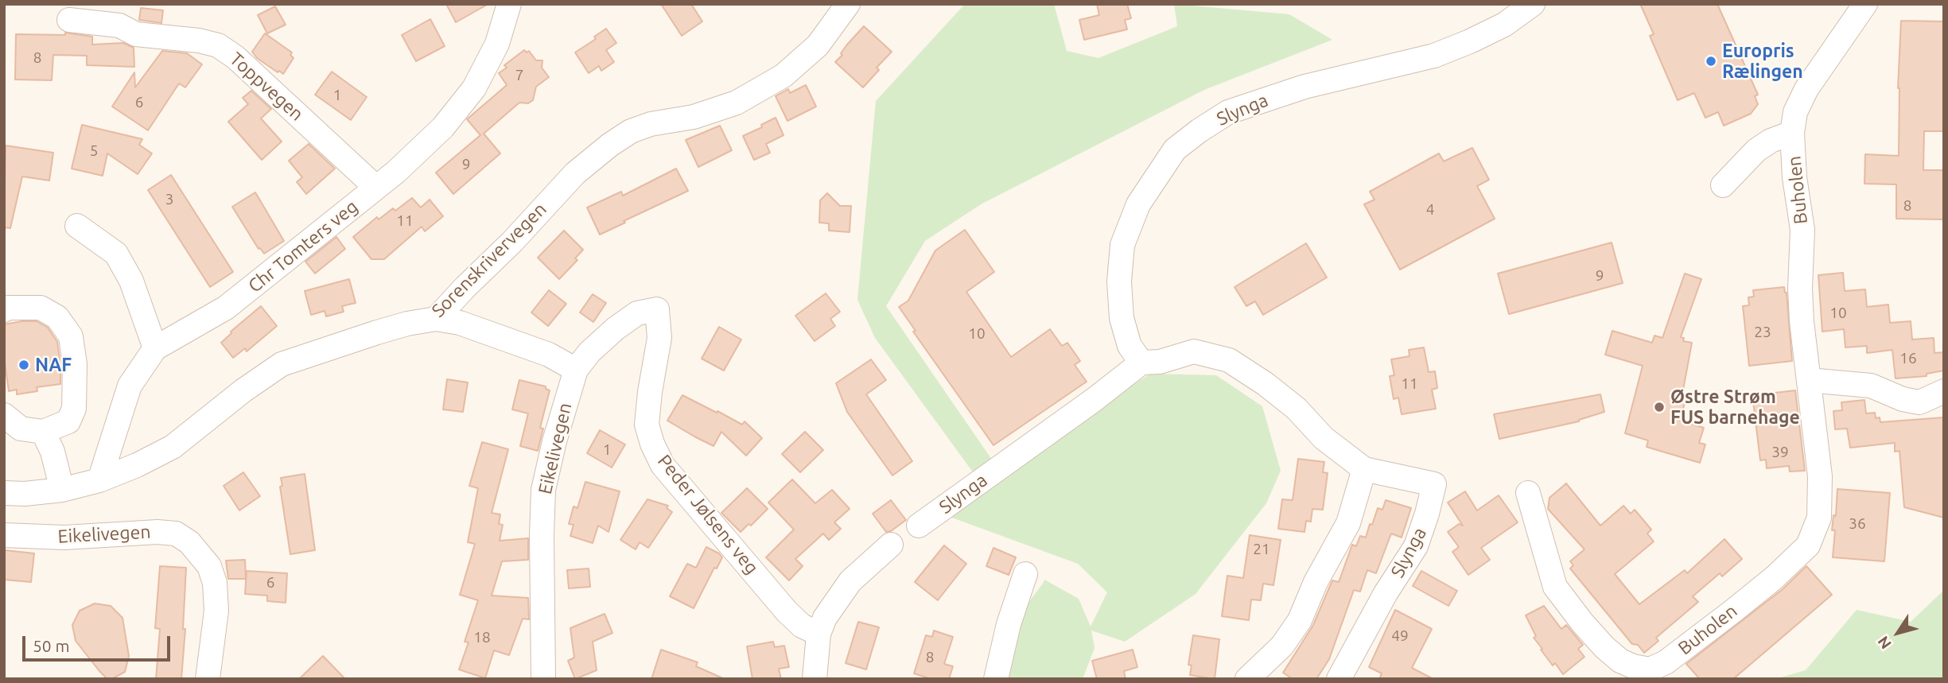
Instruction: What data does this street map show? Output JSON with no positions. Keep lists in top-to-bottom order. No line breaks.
{"streets":{"street":["Toppvegen","Slynga","Buholen","Chr Tomters veg","Sorenskrivervegen","Eikelivegen","Peder Jølsens veg"]},"crossings":[["Toppvegen","Chr Tomters veg"],["Chr Tomters veg","Sorenskrivervegen"],["Eikelivegen","Peder Jølsens veg"]],"places":["Europris Rælingen","NAF","Østre Strøm FUS barnehage"],"house_numbers":["8","7","1","6","5","9","3","8","4","11","9","10","23","10","16","11","1","39","36","21","6","49","18","8"],"scale_bar":"50 m","north":"bottom left"}
